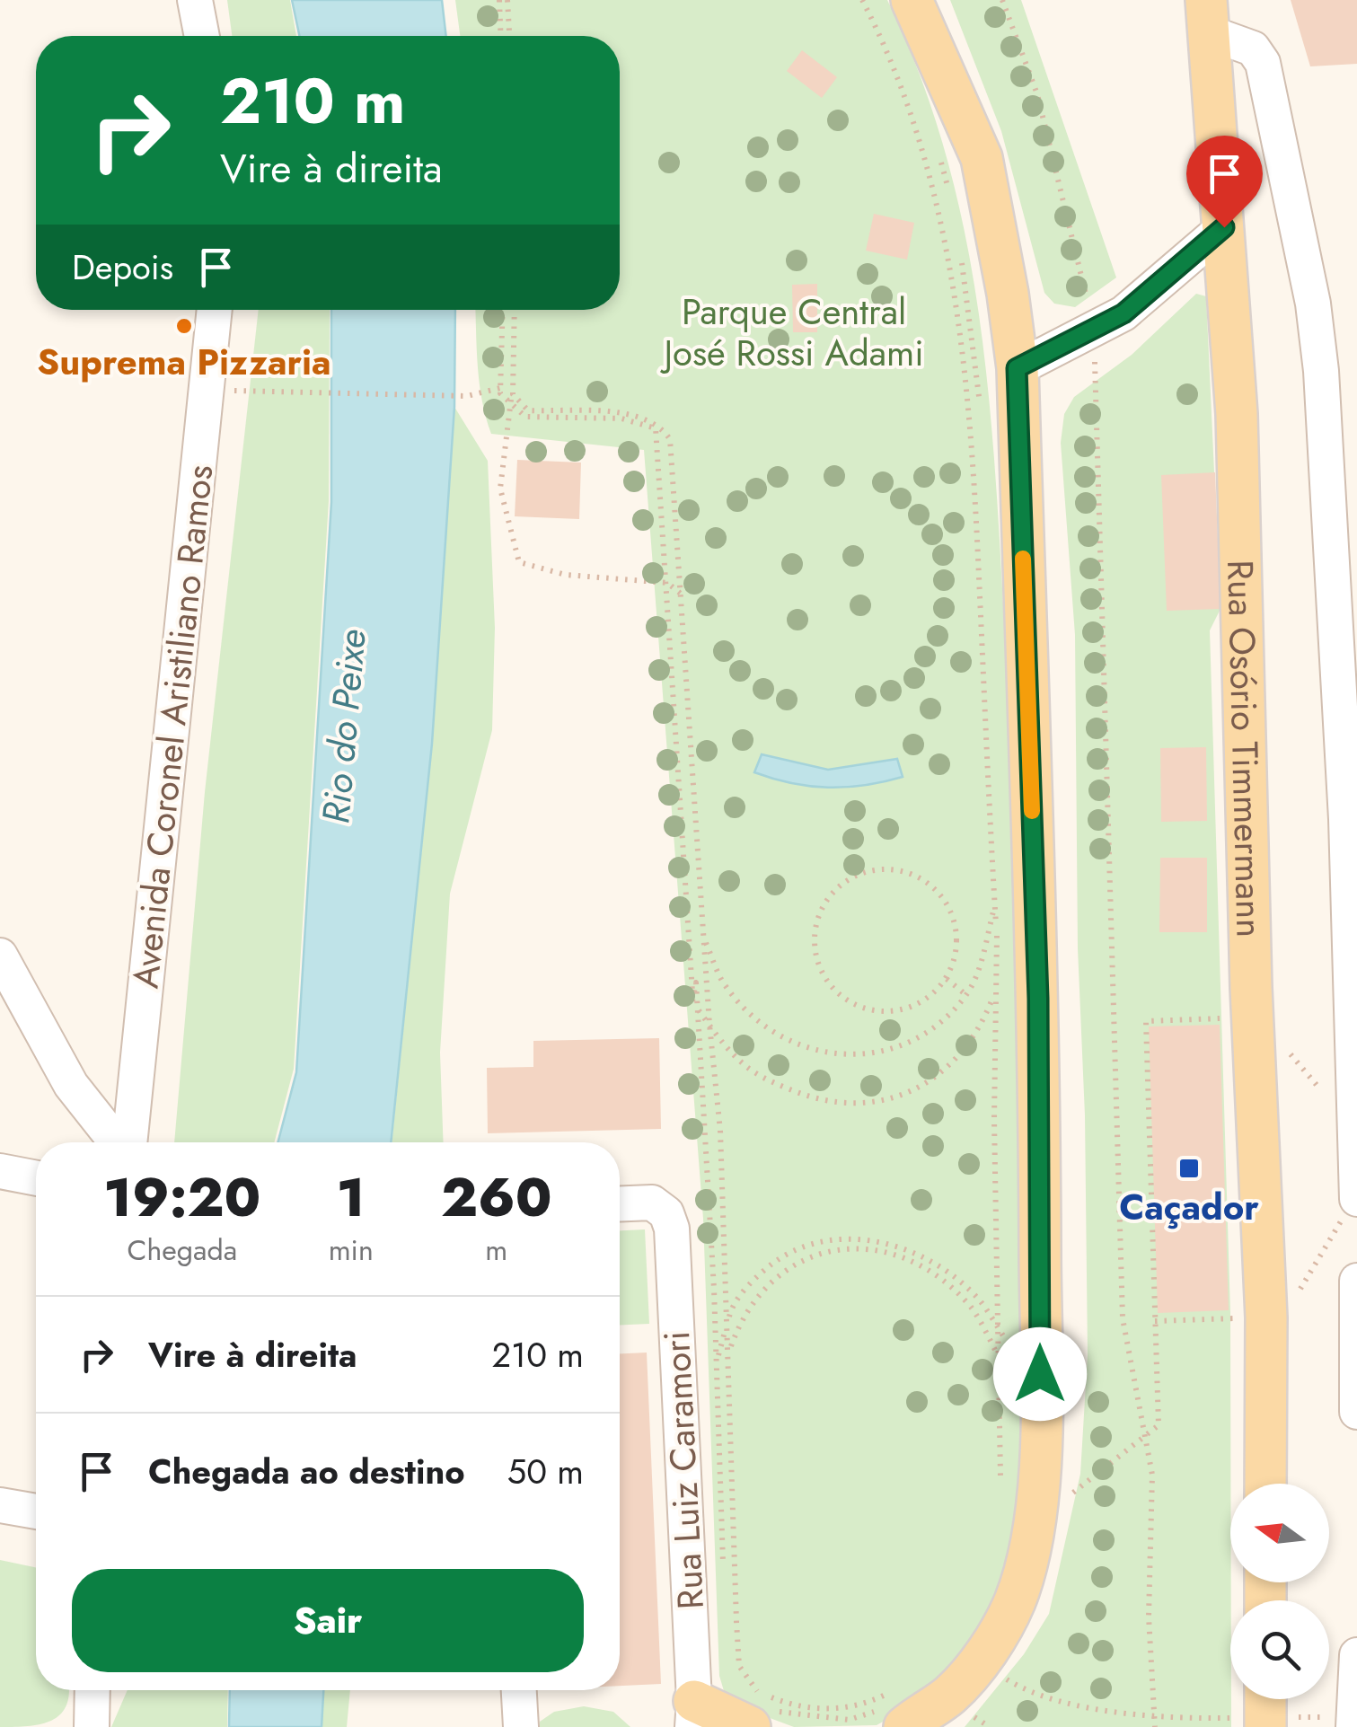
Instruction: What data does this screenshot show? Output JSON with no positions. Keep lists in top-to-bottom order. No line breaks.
{"streets":{"main road":["Rua Osório Timmermann"],"street":["Avenida Coronel Aristiliano Ramos","Rua Luiz Caramori"]},"water":["Rio do Peixe"],"parks":["Parque Central José Rossi Adami"],"places":{"other":["Suprema Pizzaria"],"transit":["Caçador"]},"north":"left","page":{"turn":["210 m","Vire à direita"],"then":"Depois","eta":["19:20","Chegada","1","min","260","m"],"list":[{"name":"Vire à direita","value":"210 m"},{"name":"Chegada ao destino","value":"50 m"}],"buttons":"Sair"}}
